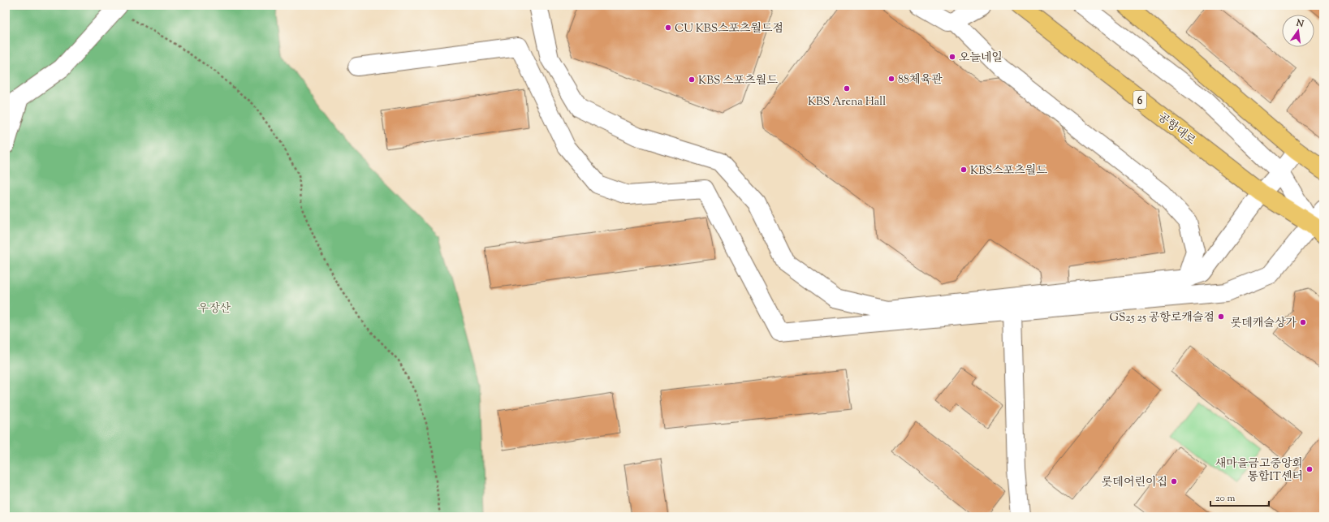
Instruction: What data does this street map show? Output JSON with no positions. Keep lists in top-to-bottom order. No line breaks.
{"streets":{"main road":["6","공항대로"]},"parks":["우장산"],"places":["CU KBS스포츠월드점","오늘네일","88체육관","KBS 스포츠월드","KBS Arena Hall","KBS스포츠월드","GS25 25 공항로캐슬점","롯데캐슬상가","새마을금고중앙회 통합IT센터","롯데어린이집"],"scale_bar":"20 m","north":"top"}
